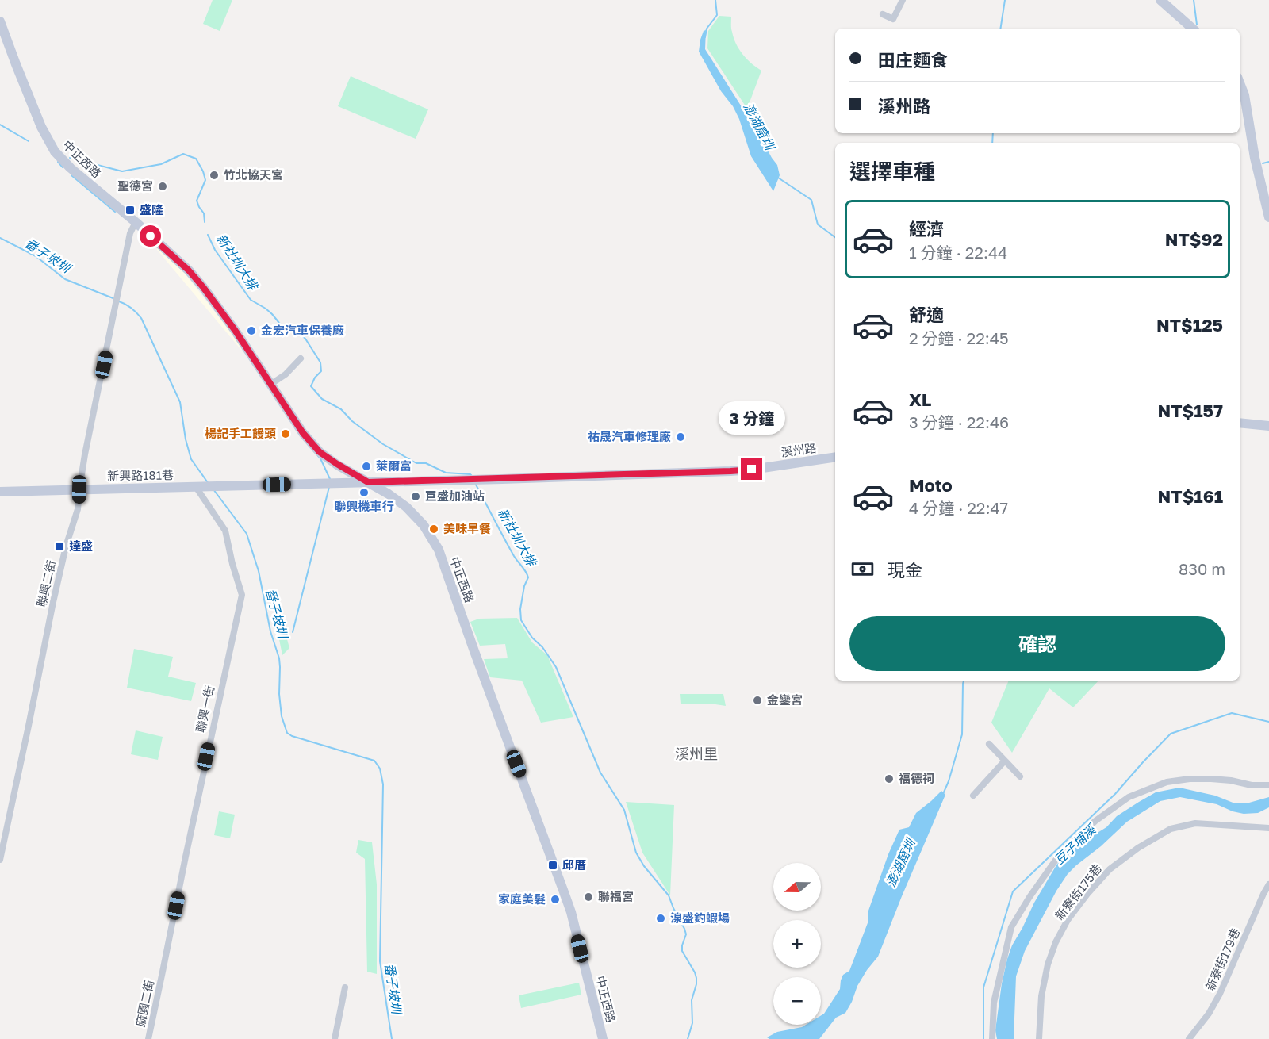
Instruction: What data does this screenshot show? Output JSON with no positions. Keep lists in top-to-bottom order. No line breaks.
{"streets":{"main road":["中正西路","溪州路","新興路181巷"],"street":["聯興二街","聯興一街","新寮街175巷","新寮街179巷","麻園二街"]},"crossings":[["中正西路","溪州路"],["中正西路","新興路181巷"],["中正西路","聯興二街"],["溪州路","新興路181巷"],["新興路181巷","聯興二街"],["新興路181巷","聯興一街"],["聯興一街","麻園二街"]],"districts":["溪州里"],"water":["澎湖窟圳","番子坡圳","新社圳大排","豆子埔溪"],"places":{"other":["竹北協天宮","聖德宮","金宏汽車保養廠","楊記手工饅頭","祐晟汽車修理廠","萊爾富","聯興機車行","巨盛加油站","美味早餐","金鑾宮","福德祠","聯福宮","家庭美髮","湶盛釣蝦場"],"transit":["盛隆","達盛","邱厝"]},"north":"left","page":{"banner":["田庄麵食","溪州路"],"heading":"選擇車種","list":[{"name":"經濟","note":"1 分鐘 · 22:44","value":"NT$92"},{"name":"舒適","note":"2 分鐘 · 22:45","value":"NT$125"},{"name":"XL","note":"3 分鐘 · 22:46","value":"NT$157"},{"name":"Moto","note":"4 分鐘 · 22:47","value":"NT$161"}],"bubble":"3 分鐘","pay":["現金","830 m"],"buttons":"確認","map_buttons":["+","−"]}}
